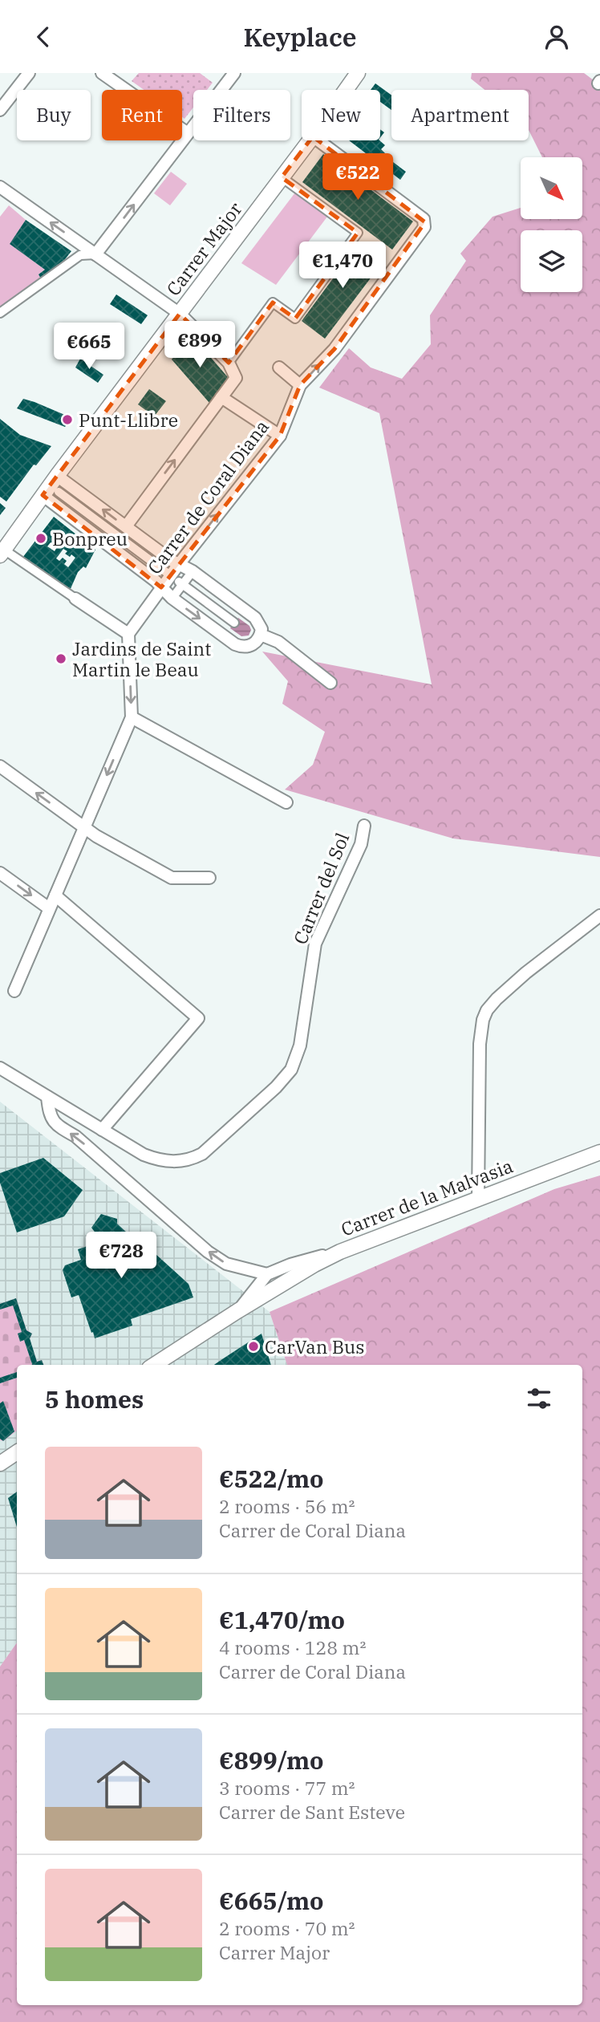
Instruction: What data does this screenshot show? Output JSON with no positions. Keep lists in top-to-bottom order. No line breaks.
{"streets":{"street":["Carrer Major","Carrer de Coral Diana","Carrer del Sol","Carrer de la Malvasia"]},"places":["Punt-Llibre","Bonpreu","Jardins de Saint Martin le Beau","CarVan Bus"],"north":"bottom right","page":{"header":"Keyplace","chip":["Buy","Rent","Filters","New","Apartment"],"price":["€522","€1,470","€899","€665","€728"],"heading":"5 homes","list":[{"name":"€522/mo","note":"2 rooms · 56 m² · Carrer de Coral Diana"},{"name":"€1,470/mo","note":"4 rooms · 128 m² · Carrer de Coral Diana"},{"name":"€899/mo","note":"3 rooms · 77 m² · Carrer de Sant Esteve"},{"name":"€665/mo","note":"2 rooms · 70 m² · Carrer Major"}]}}
